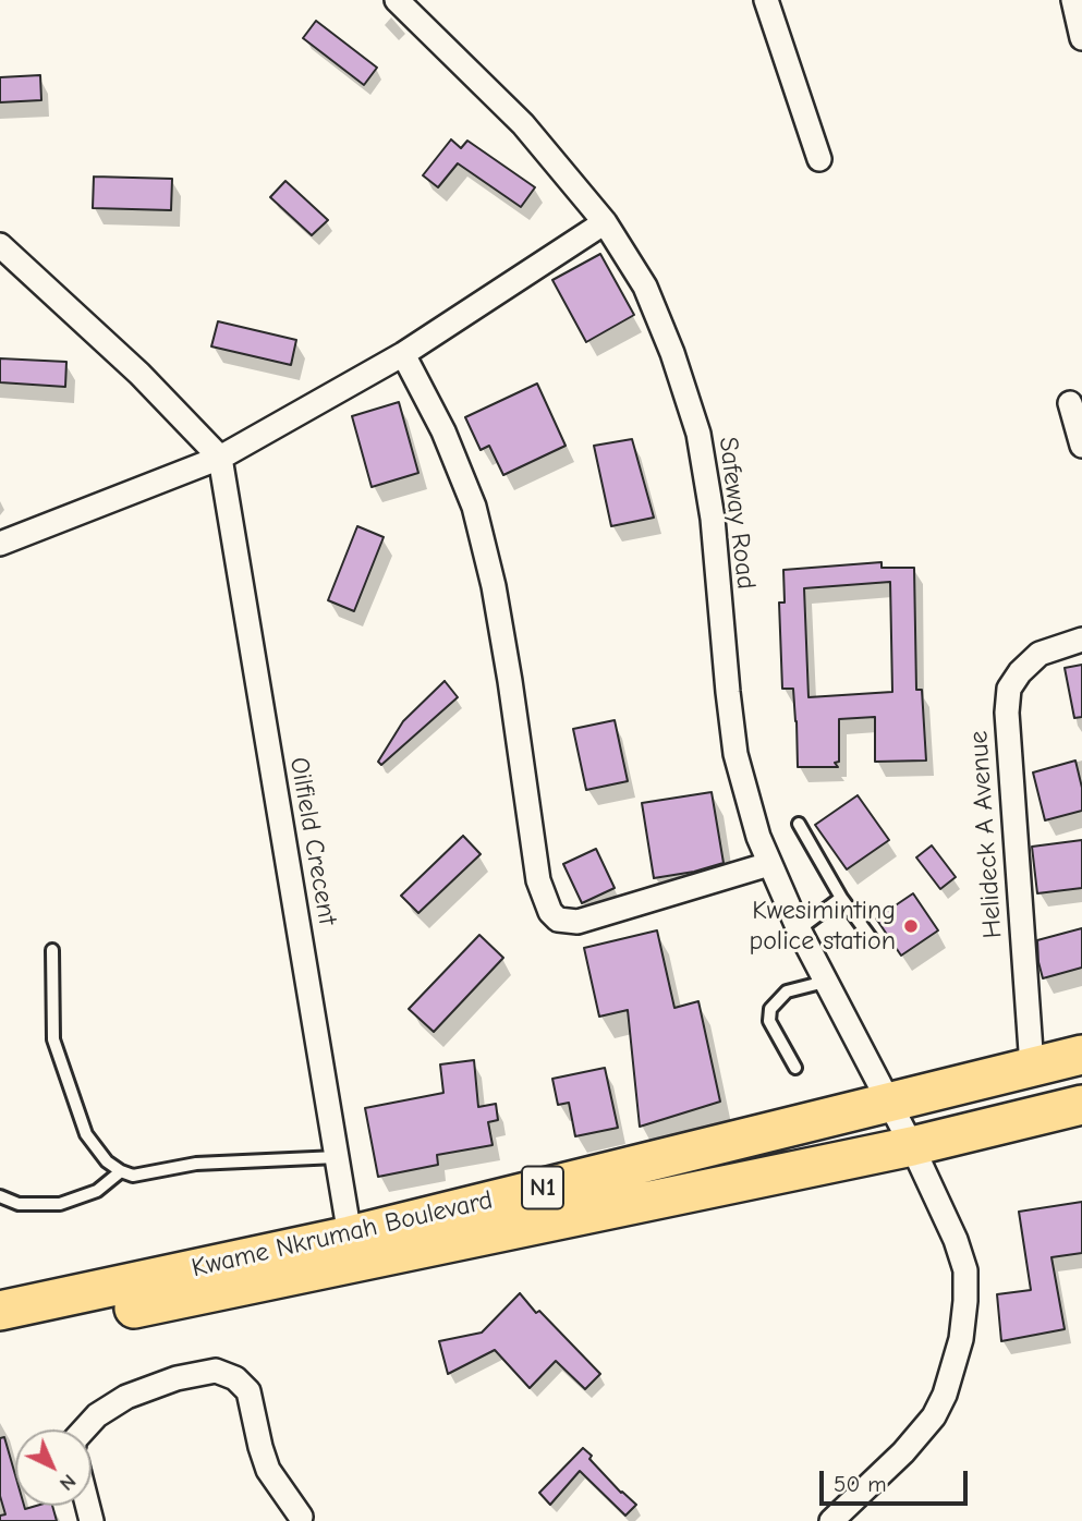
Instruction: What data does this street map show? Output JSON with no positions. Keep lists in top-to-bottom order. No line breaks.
{"streets":{"highway":["N1","Kwame Nkrumah Boulevard"],"street":["Safeway Road","Helideck A Avenue","Oilfield Crecent"]},"crossings":[["Safeway Road","Kwame Nkrumah Boulevard"],["Helideck A Avenue","Kwame Nkrumah Boulevard"],["Oilfield Crecent","Kwame Nkrumah Boulevard"]],"places":["Kwesiminting police station"],"scale_bar":"50 m","north":"bottom right"}
